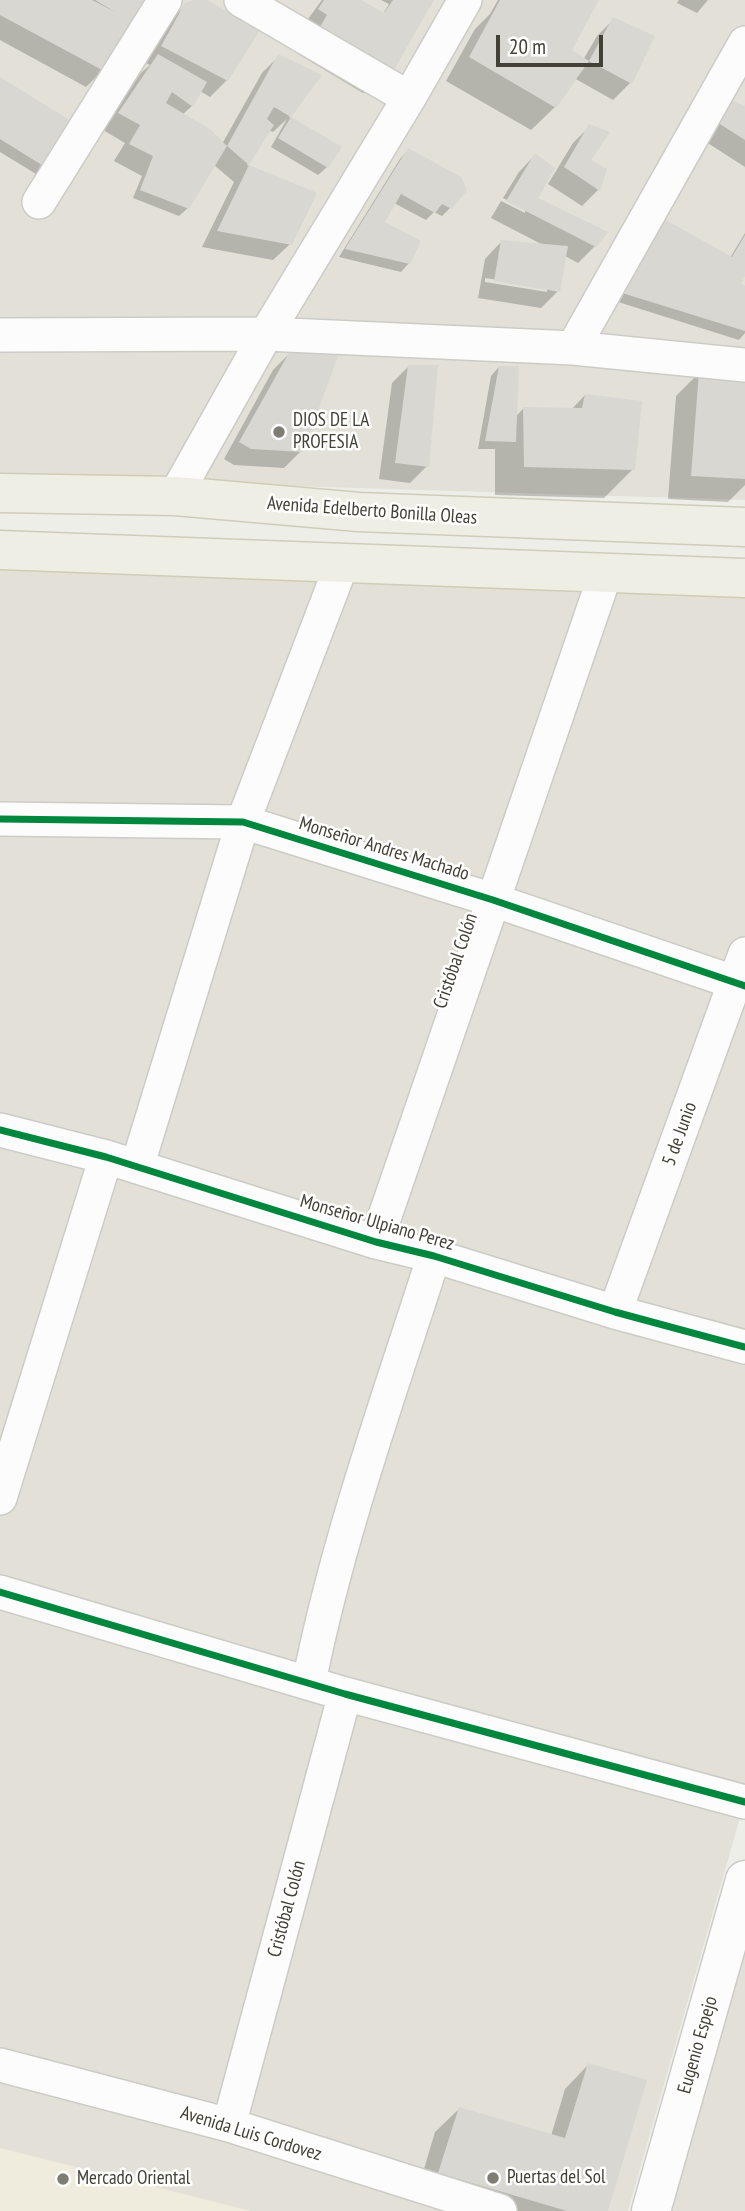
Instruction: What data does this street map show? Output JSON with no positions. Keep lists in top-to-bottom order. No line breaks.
{"streets":{"main road":["Avenida Edelberto Bonilla Oleas"],"street":["Monseñor Andres Machado","Cristóbal Colón","5 de Junio","Monseñor Ulpiano Perez","Eugenio Espejo","Avenida Luis Cordovez"]},"crossings":[["Monseñor Andres Machado","Cristóbal Colón"],["Monseñor Andres Machado","5 de Junio"],["Cristóbal Colón","Monseñor Ulpiano Perez"],["Cristóbal Colón","Avenida Luis Cordovez"],["5 de Junio","Monseñor Ulpiano Perez"]],"places":["DIOS DE LA PROFESIA","Puertas del Sol","Mercado Oriental"],"scale_bar":"20 m"}
